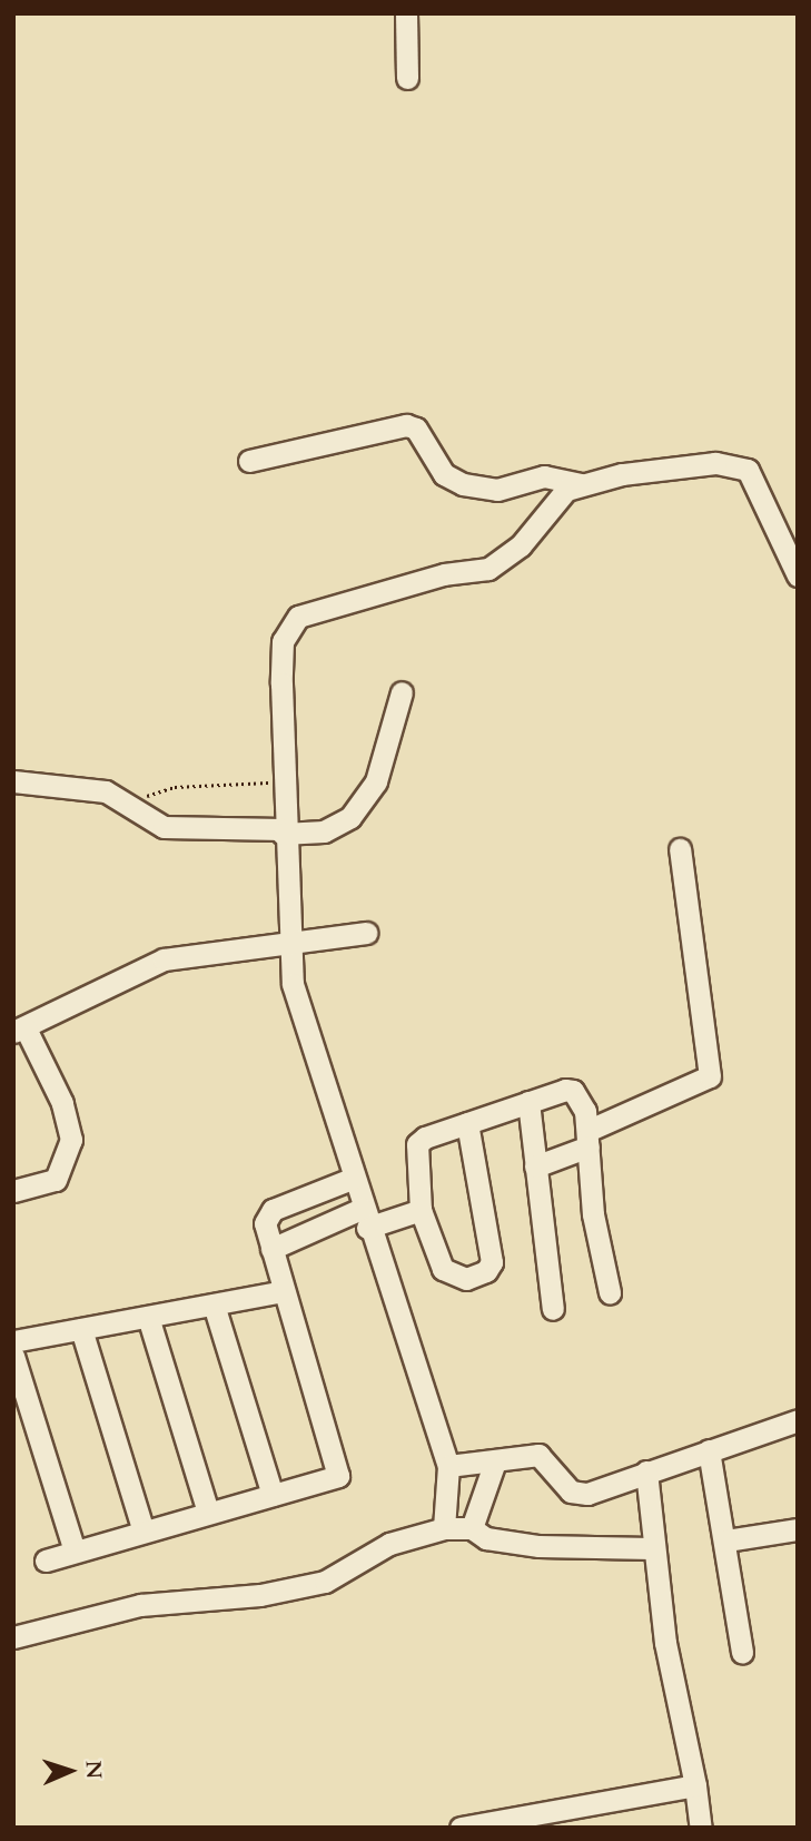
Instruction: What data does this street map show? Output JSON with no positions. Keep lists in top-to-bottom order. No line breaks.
{"north":"right"}
